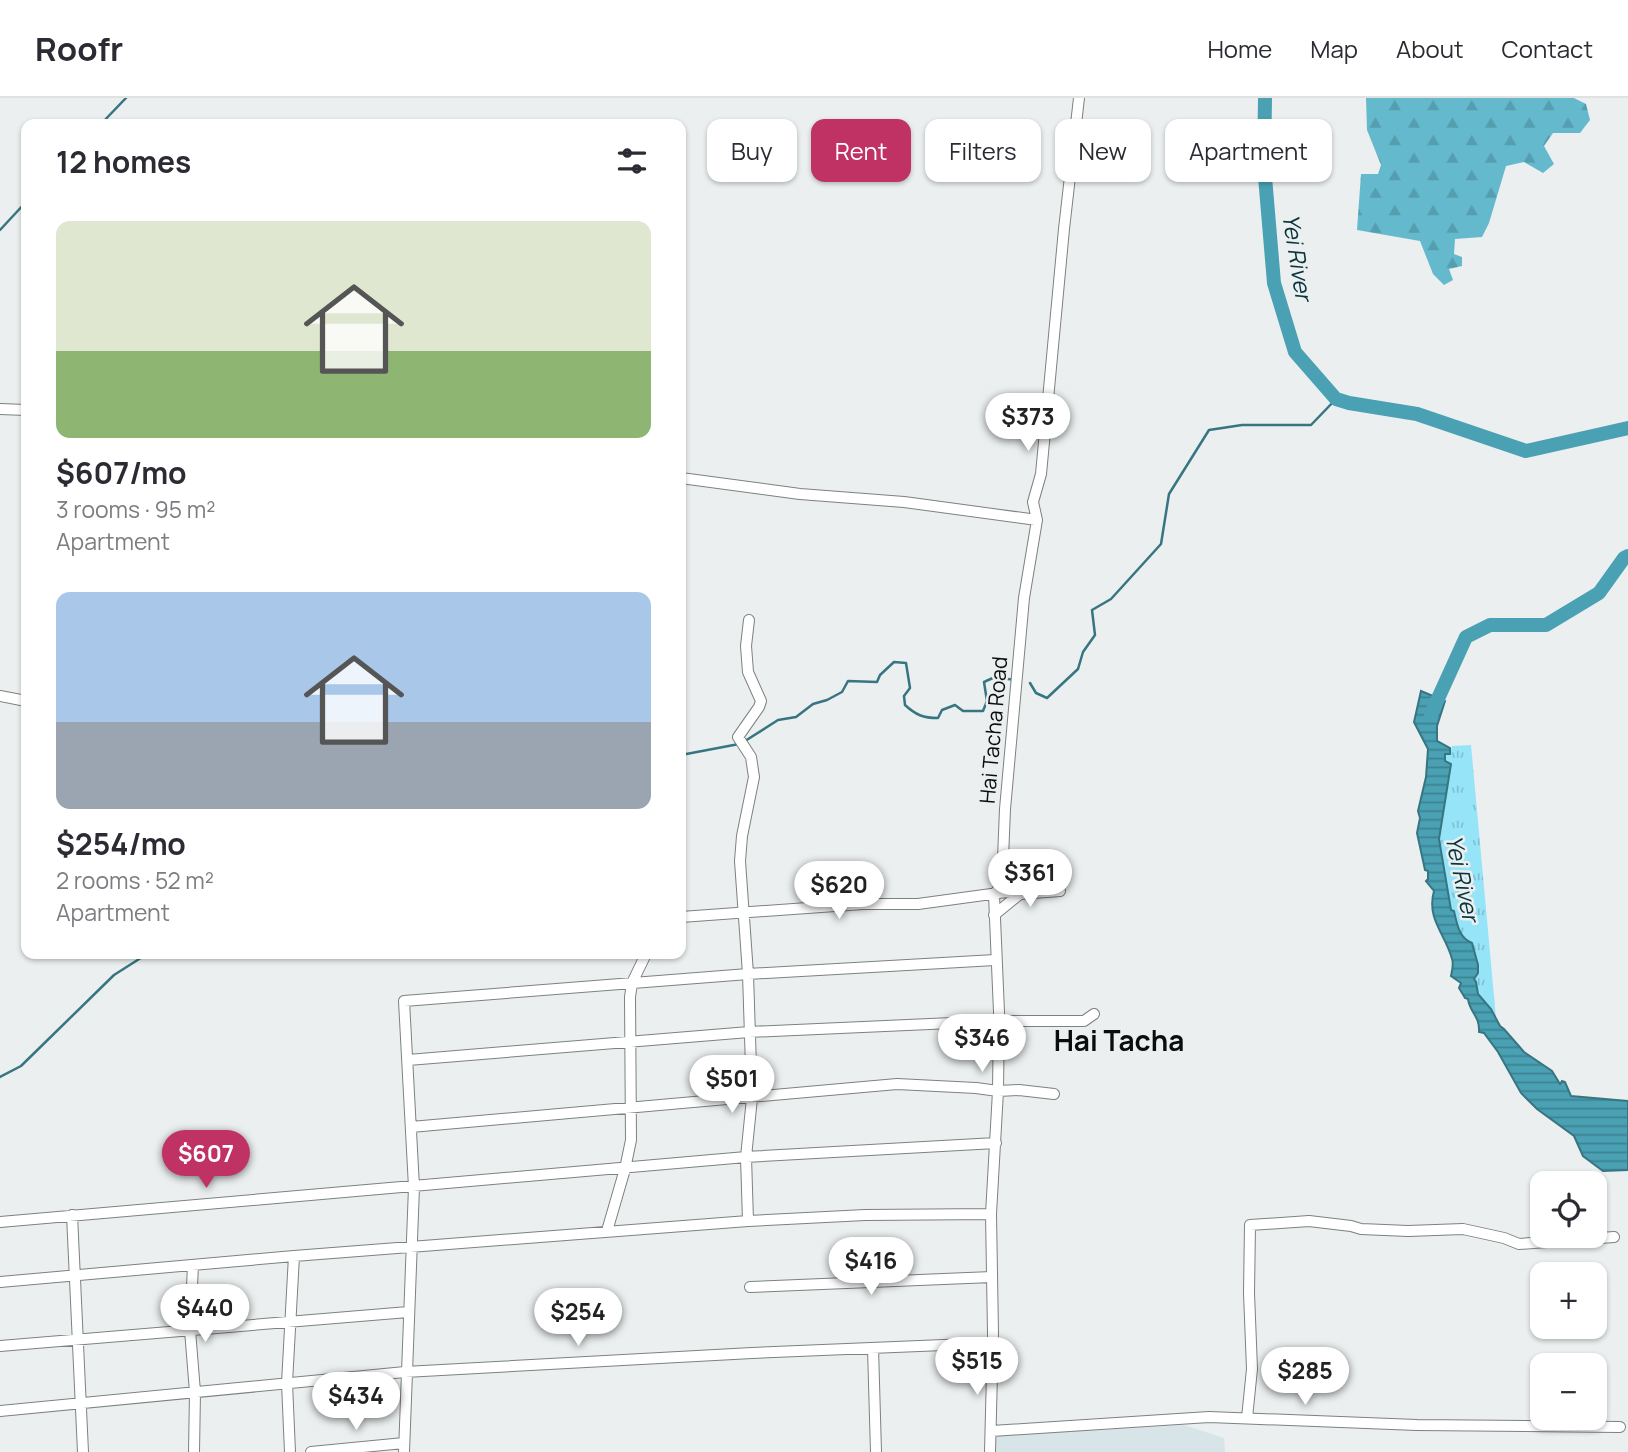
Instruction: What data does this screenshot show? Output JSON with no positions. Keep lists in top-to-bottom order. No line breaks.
{"streets":{"street":["Hai Tacha Road"]},"districts":["Hai Tacha"],"water":["Yei River"],"page":{"header":"Roofr","nav":["Home","Map","About","Contact"],"chip":["Buy","Rent","Filters","New","Apartment"],"heading":"12 homes","list":[{"name":"$607/mo","note":"3 rooms · 95 m² · Apartment"},{"name":"$254/mo","note":"2 rooms · 52 m² · Apartment"}],"price":["$373","$361","$620","$346","$501","$607","$416","$440","$254","$515","$285","$434"],"map_buttons":["+","−"]}}
